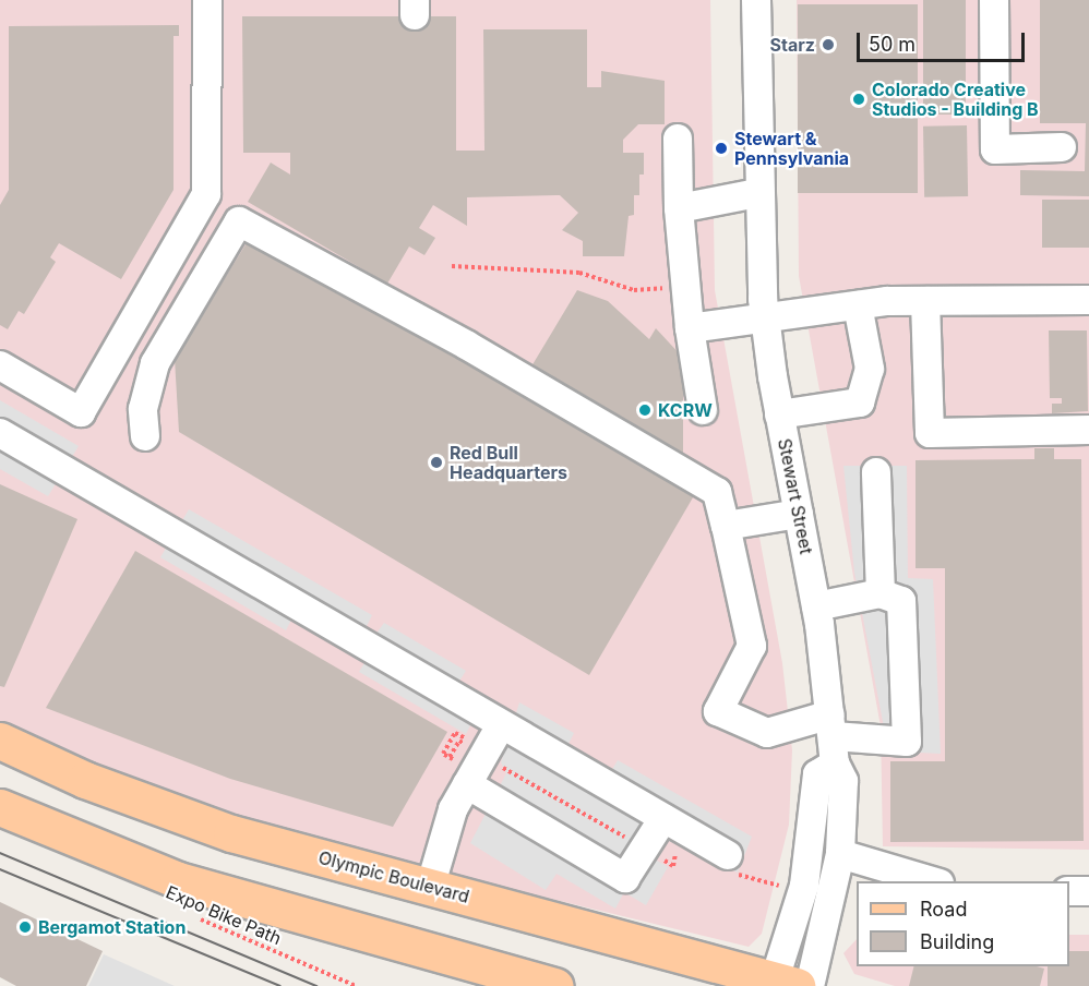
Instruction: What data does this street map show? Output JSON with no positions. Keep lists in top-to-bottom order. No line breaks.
{"streets":{"main road":["Olympic Boulevard"],"street":["Stewart Street"],"path":["Expo Bike Path"]},"places":["Starz","Colorado Creative Studios - Building B","Stewart & Pennsylvania","KCRW","Red Bull Headquarters","Bergamot Station"],"legend":["Road","Building"],"scale_bar":"50 m"}
